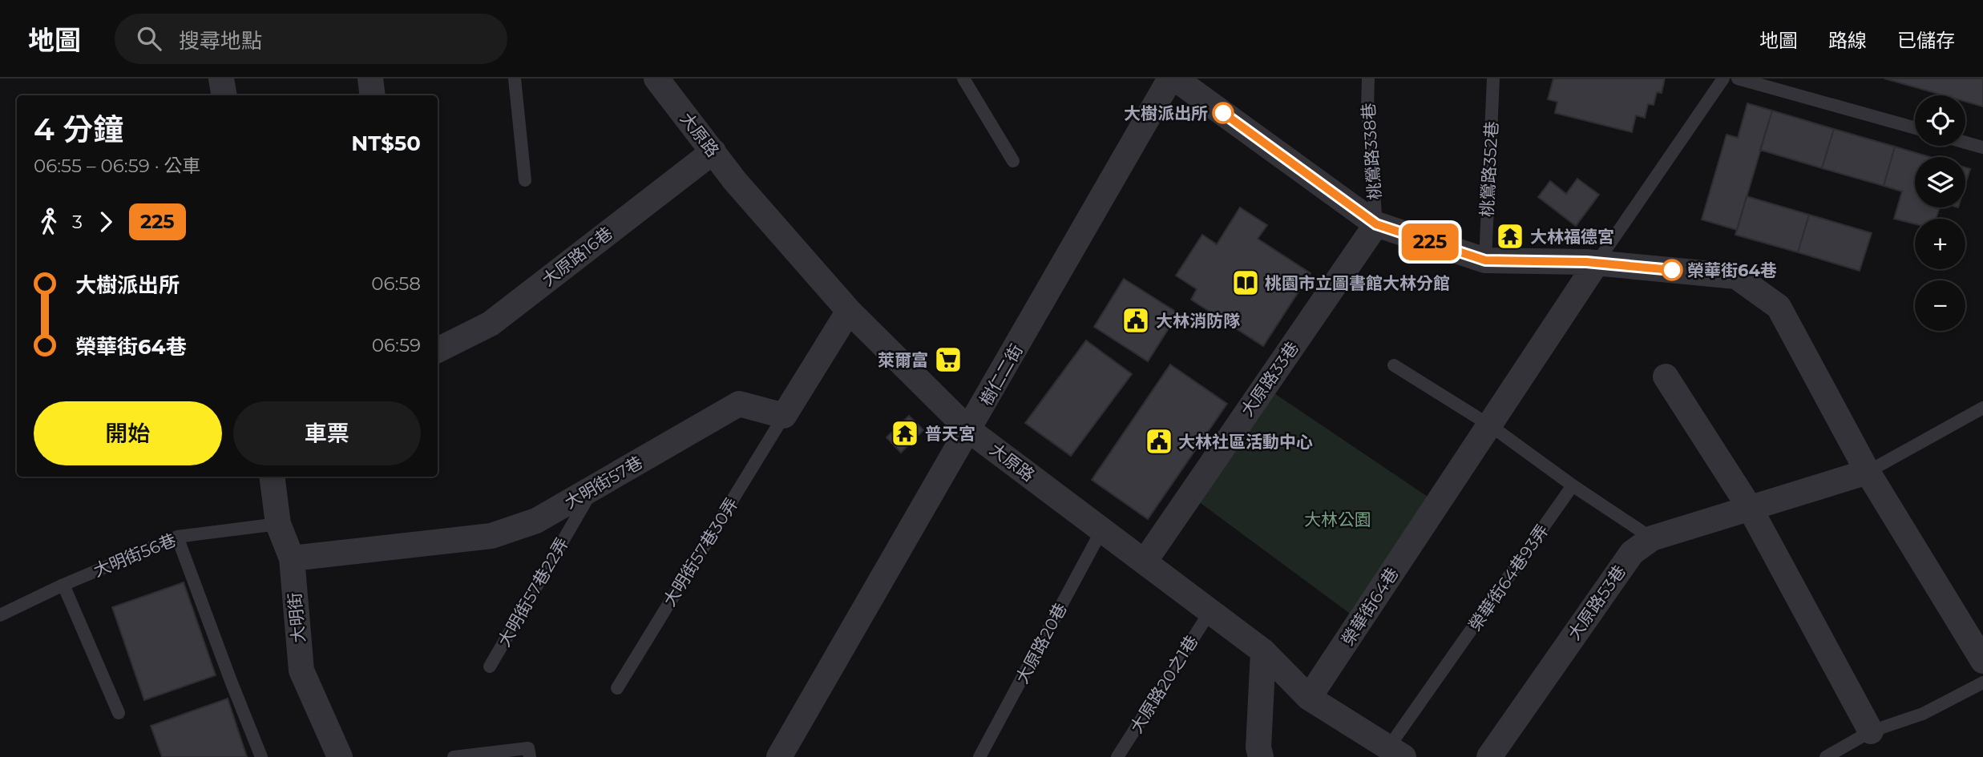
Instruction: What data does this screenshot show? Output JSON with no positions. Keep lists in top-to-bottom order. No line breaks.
{"streets":{"street":["大原路","大原路16巷","樹仁二街","大原路33巷","大明街57巷","大原路53巷","榮華街64巷","大明街"],"lane":["桃鶯路338巷","桃鶯路352巷","大明街57巷30弄","大明街56巷","榮華街64巷93弄","大明街57巷22弄","大原路20巷","大原路20之1巷"]},"crossings":[["大原路","大原路16巷"],["大原路","樹仁二街"],["大原路","大原路33巷"],["大原路","榮華街64巷93弄"],["大原路","榮華街64巷"],["大原路","大原路20巷"],["大原路","大原路20之1巷"],["桃鶯路338巷","大原路33巷"],["大明街57巷","大明街57巷30弄"],["大明街57巷","大明街57巷22弄"],["大明街57巷","大明街"],["大明街56巷","大明街"]],"parks":["大林公園"],"places":{"other":["大樹派出所","榮華街64巷"],"temple":["大林福德宮","普天宮"],"library":["桃園市立圖書館大林分館"],"public building":["大林消防隊","大林社區活動中心"],"supermarket":["萊爾富"]},"lines":["bus line 225"],"page":{"header":"地圖","search":"搜尋地點","nav":["地圖","路線","已儲存"],"on_map":"225","map_buttons":["+","−"],"heading":["4 分鐘","06:55 – 06:59 · 公車","NT$50"],"legs":["3","225"],"list":[{"name":"大樹派出所","value":"06:58"},{"name":"榮華街64巷","value":"06:59"}],"buttons":["開始","車票"]}}
